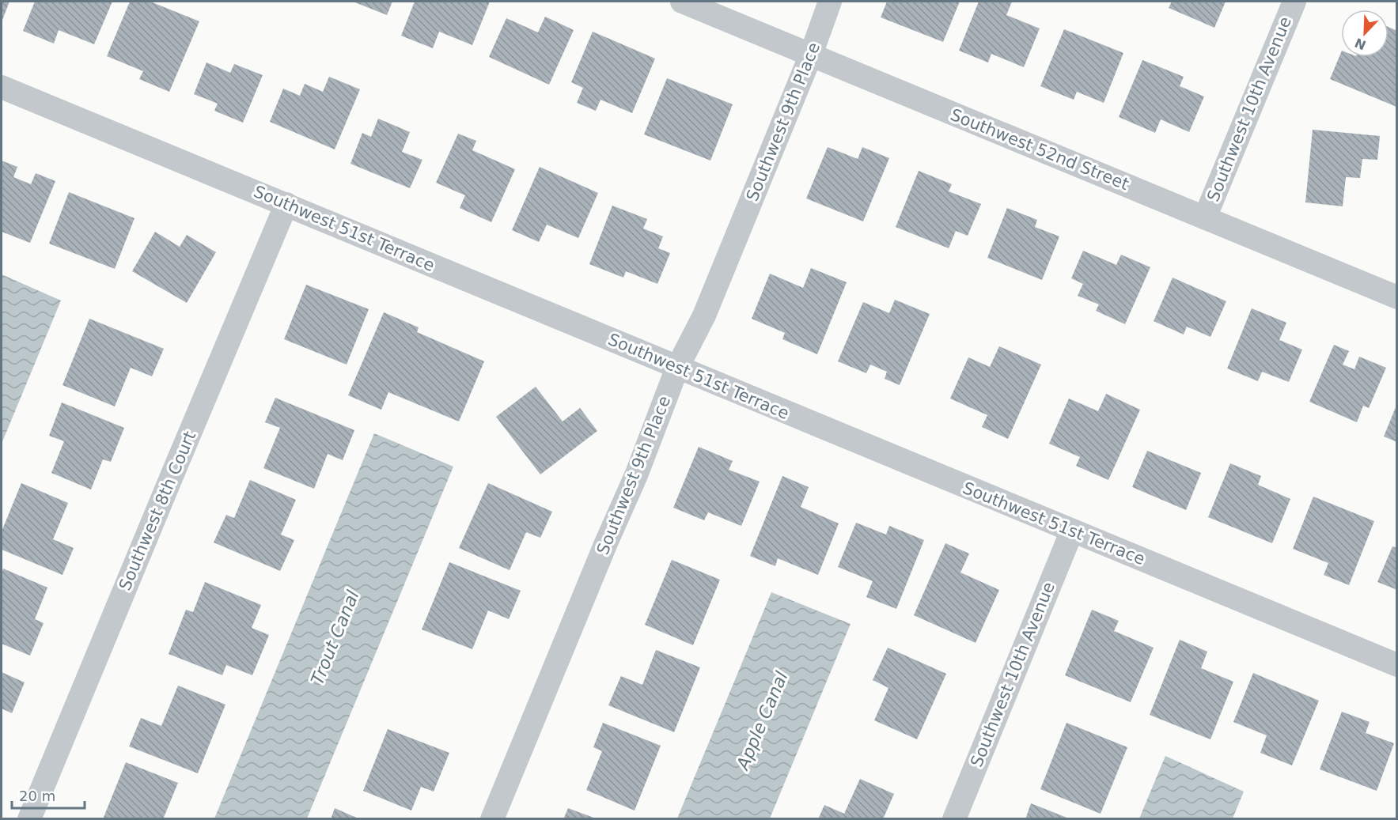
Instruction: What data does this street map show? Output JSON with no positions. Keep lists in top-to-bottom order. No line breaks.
{"streets":{"street":["Southwest 10th Avenue","Southwest 9th Place","Southwest 52nd Street","Southwest 51st Terrace","Southwest 8th Court"]},"crossings":[["Southwest 10th Avenue","Southwest 52nd Street"],["Southwest 10th Avenue","Southwest 51st Terrace"],["Southwest 9th Place","Southwest 52nd Street"],["Southwest 9th Place","Southwest 51st Terrace"],["Southwest 51st Terrace","Southwest 8th Court"]],"water":["Trout Canal","Apple Canal"],"scale_bar":"20 m","north":"bottom left"}
